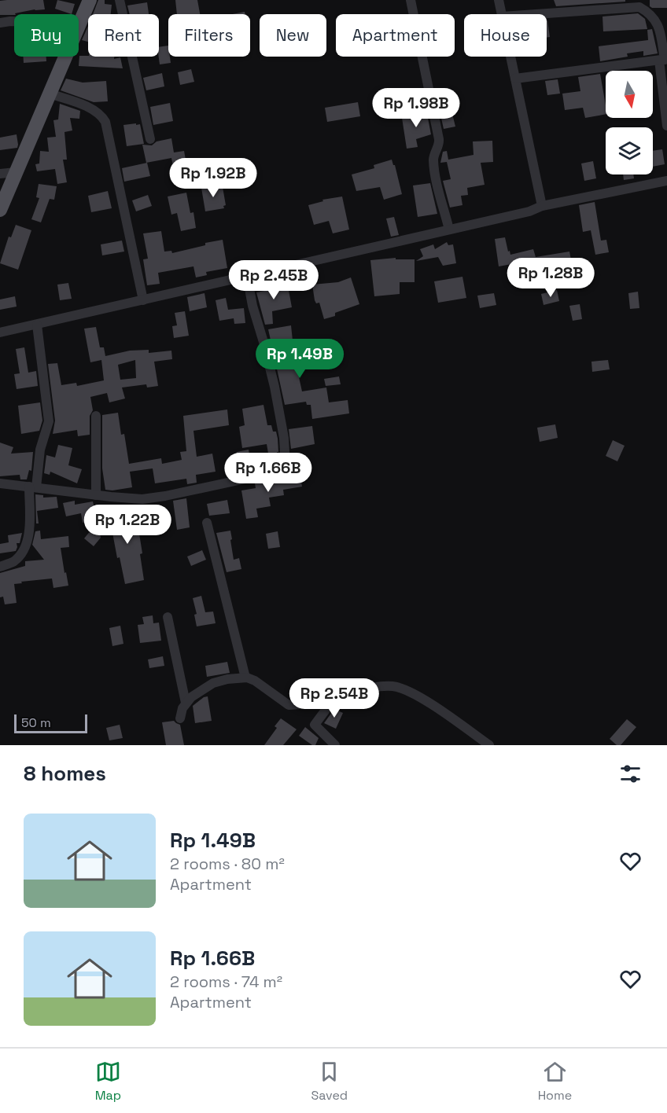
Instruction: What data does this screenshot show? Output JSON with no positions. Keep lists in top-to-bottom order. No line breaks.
{"scale_bar":"50 m","north":"bottom","page":{"chip":["Buy","Rent","Filters","New","Apartment","House"],"price":["Rp 1.98B","Rp 1.92B","Rp 1.28B","Rp 2.45B","Rp 1.49B","Rp 1.66B","Rp 1.22B","Rp 2.54B"],"scale":"50 m","heading":"8 homes","list":[{"name":"Rp 1.49B","note":"2 rooms · 80 m² · Apartment"},{"name":"Rp 1.66B","note":"2 rooms · 74 m² · Apartment"}],"tabs":["Map","Saved","Home"]}}
